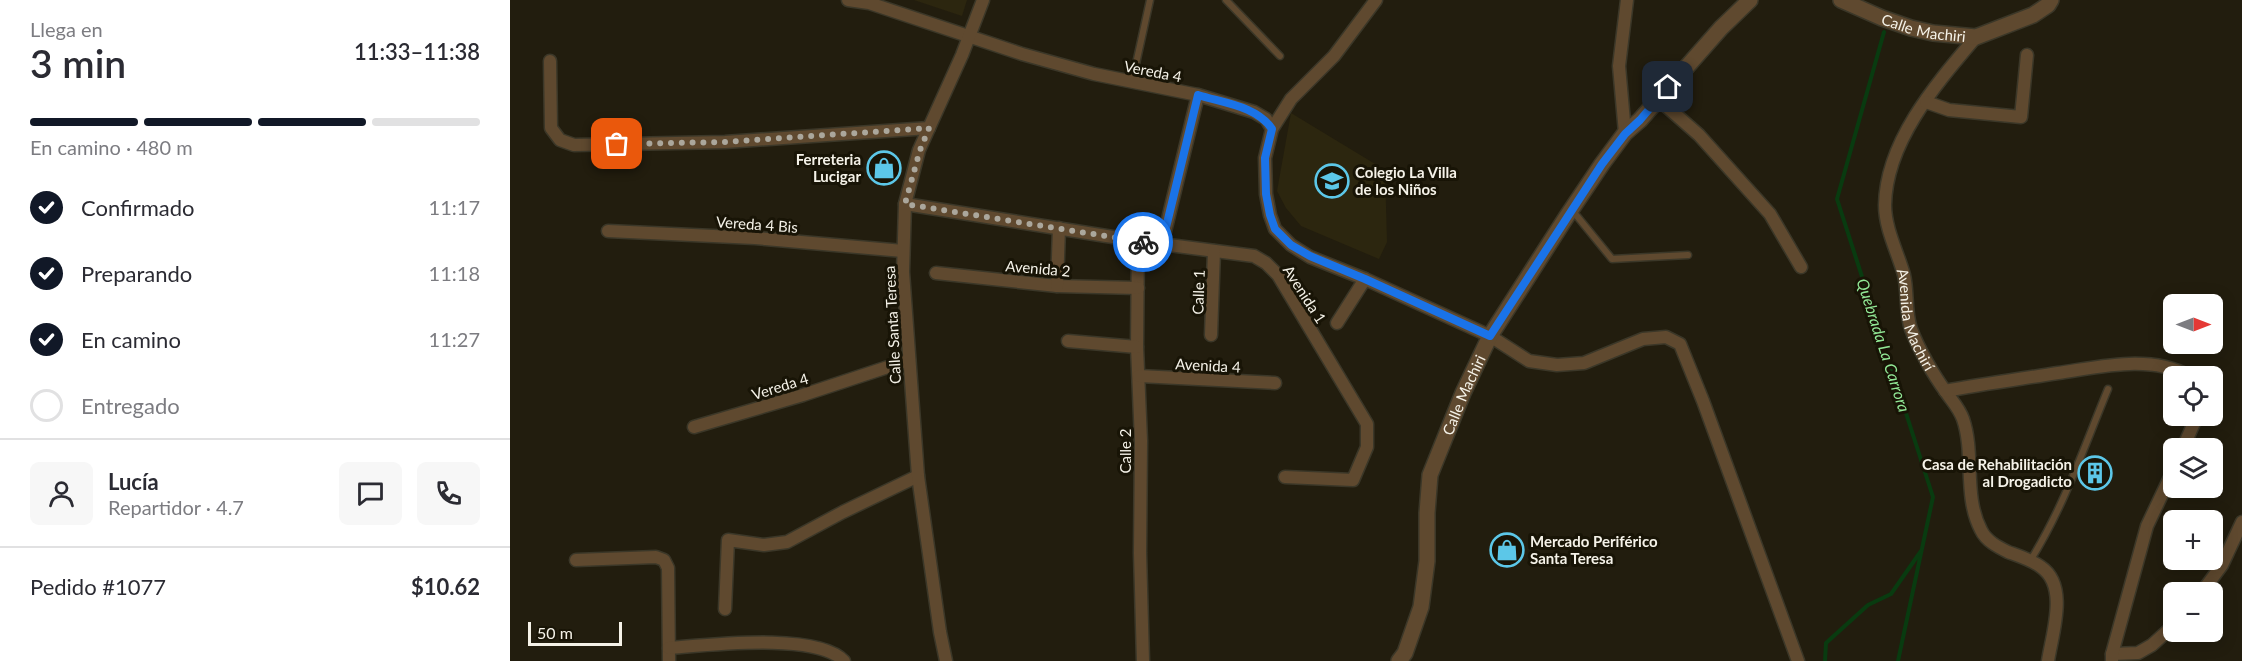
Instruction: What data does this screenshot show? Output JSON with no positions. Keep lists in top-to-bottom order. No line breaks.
{"streets":{"street":["Calle Machiri","Vereda 4","Vereda 4 Bis","Avenida 2","Calle 1","Avenida 1","Avenida Machirí","Calle Santa Teresa","Avenida 4","Calle 2"]},"crossings":[["Calle Machiri","Avenida Machirí"],["Vereda 4","Calle Santa Teresa"],["Vereda 4 Bis","Calle Santa Teresa"],["Avenida 2","Calle 2"],["Calle 1","Avenida 1"],["Avenida 1","Calle Santa Teresa"],["Avenida 1","Calle 2"],["Avenida 4","Calle 2"]],"water":["Quebrada La Carrora"],"places":{"shop":["Ferreteria Lucigar","Mercado Periférico Santa Teresa"],"school or university":["Colegio La Villa de los Niños"],"building":["Casa de Rehabilitación al Drogadicto"]},"scale_bar":"50 m","north":"right","page":{"heading":["3 min","Llega en","11:33–11:38"],"panel":["Lucía","Repartidor · 4.7","Pedido #1077","$10.62"],"bar":"En camino · 480 m","list":[["Confirmado","11:17"],["Preparando","11:18"],["En camino","11:27"],"Entregado"],"map_buttons":["+","−"],"scale":"50 m"}}
